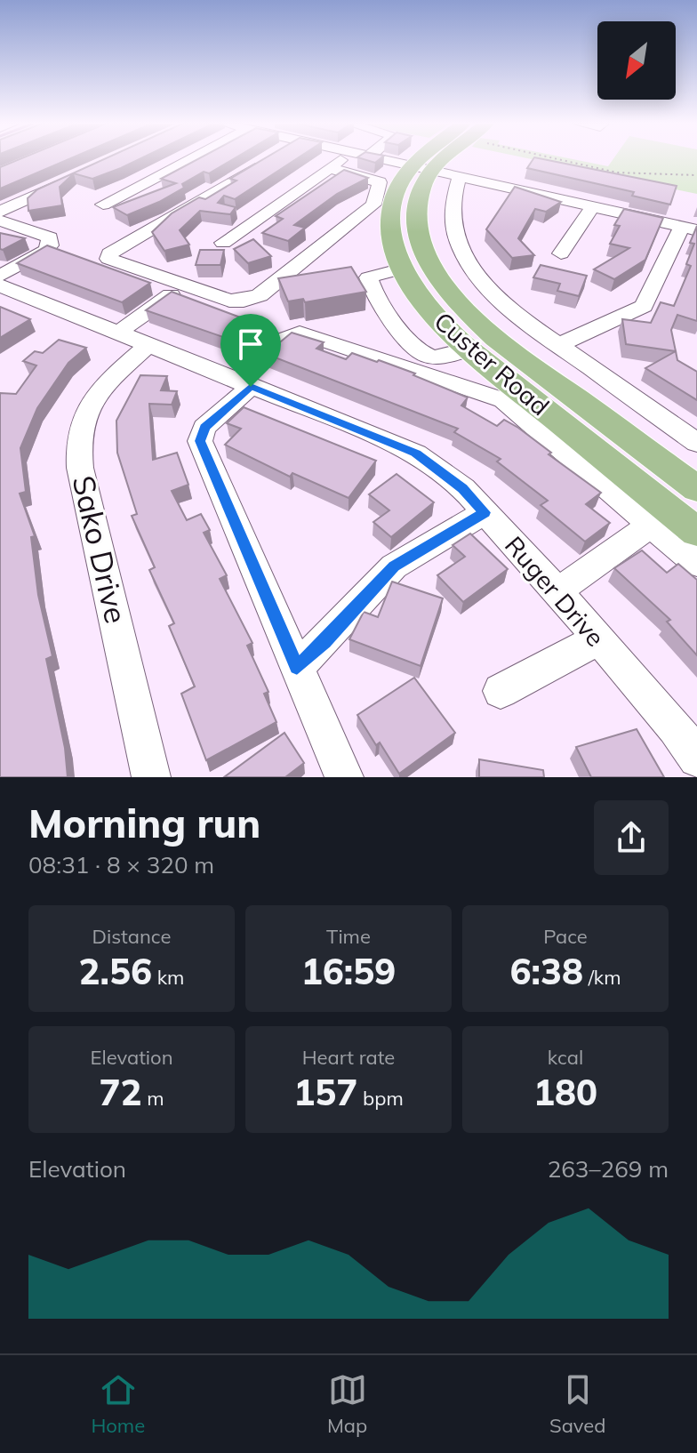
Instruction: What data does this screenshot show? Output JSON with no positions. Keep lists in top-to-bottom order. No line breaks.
{"streets":{"main road":["Custer Road"],"street":["Sako Drive","Ruger Drive"]},"crossings":[["Sako Drive","Ruger Drive"]],"north":"bottom left","page":{"heading":["Morning run","08:31 · 8 × 320 m"],"stats":[["Distance","2.56 km"],["Time","16:59"],["Pace","6:38 /km"],["Elevation","72 m"],["Heart rate","157 bpm"],["kcal","180"]],"chart":["Elevation","263–269 m"],"tabs":["Home","Map","Saved"]}}
